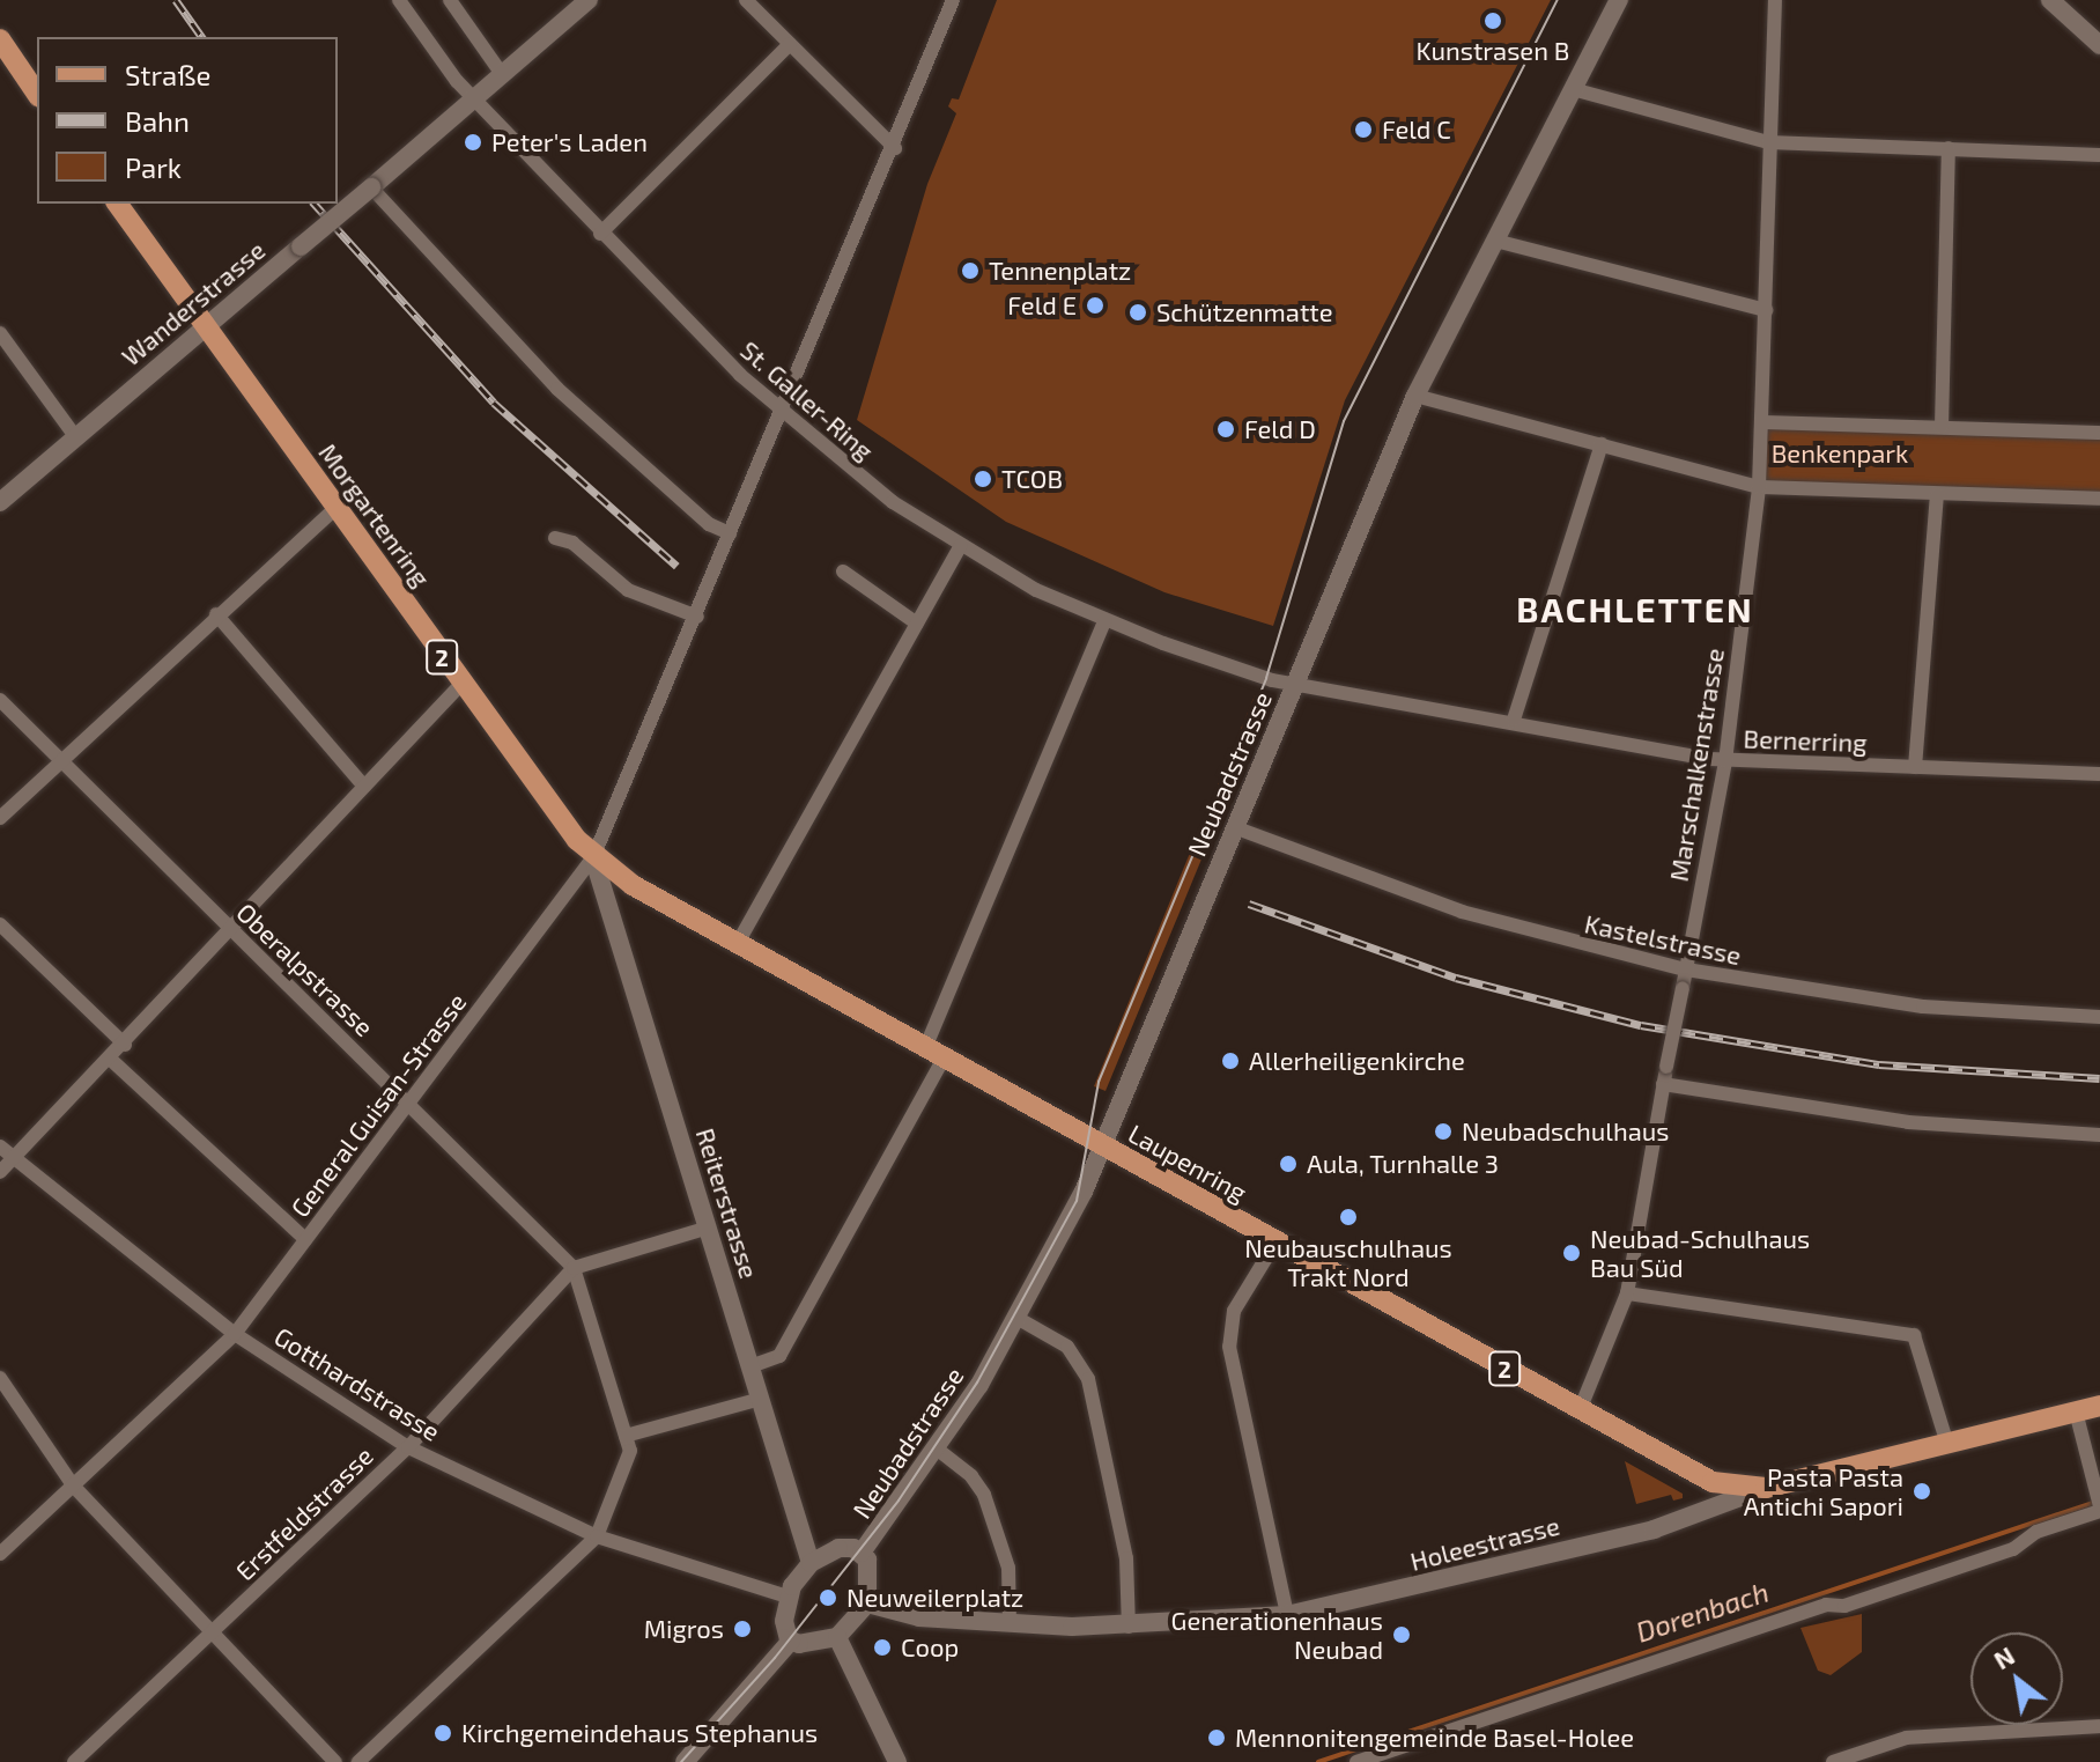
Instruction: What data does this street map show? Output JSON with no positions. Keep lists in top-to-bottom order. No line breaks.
{"streets":{"main road":["Morgartenring","2","Laupenring","Holeestrasse"],"street":["Wanderstrasse","St. Galler-Ring","Bernerring","Marschalkenstrasse","Neubadstrasse","Kastelstrasse","Oberalpstrasse","General Guisan-Strasse","Reiterstrasse","Gotthardstrasse","Erstfeldstrasse"]},"crossings":[["Wanderstrasse","St. Galler-Ring"],["Wanderstrasse","Morgartenring"],["St. Galler-Ring","Bernerring"],["St. Galler-Ring","Neubadstrasse"],["St. Galler-Ring","General Guisan-Strasse"],["Morgartenring","General Guisan-Strasse"],["Morgartenring","Laupenring"],["Morgartenring","Reiterstrasse"],["Bernerring","Marschalkenstrasse"],["Bernerring","Neubadstrasse"],["Marschalkenstrasse","Kastelstrasse"],["Marschalkenstrasse","Laupenring"],["Neubadstrasse","Kastelstrasse"],["Neubadstrasse","Laupenring"],["Neubadstrasse","Reiterstrasse"],["Neubadstrasse","Gotthardstrasse"],["Neubadstrasse","Holeestrasse"],["Oberalpstrasse","General Guisan-Strasse"],["Oberalpstrasse","Gotthardstrasse"],["Oberalpstrasse","Erstfeldstrasse"],["General Guisan-Strasse","Laupenring"],["General Guisan-Strasse","Reiterstrasse"],["General Guisan-Strasse","Gotthardstrasse"],["Laupenring","Reiterstrasse"],["Laupenring","Holeestrasse"],["Reiterstrasse","Gotthardstrasse"],["Reiterstrasse","Holeestrasse"],["Gotthardstrasse","Erstfeldstrasse"],["Gotthardstrasse","Holeestrasse"]],"districts":["BACHLETTEN"],"water":["Dorenbach"],"parks":["Benkenpark"],"places":["Kunstrasen B","Feld C","Peter's Laden","Tennenplatz","Feld E","Schützenmatte","Feld D","TCOB","Allerheiligenkirche","Neubadschulhaus","Aula, Turnhalle 3","Neubauschulhaus Trakt Nord","Neubad-Schulhaus Bau Süd","Pasta Pasta Antichi Sapori","Neuweilerplatz","Migros","Generationenhaus Neubad","Coop","Kirchgemeindehaus Stephanus","Mennonitengemeinde Basel-Holee"],"legend":["Straße","Bahn","Park"],"north":"top left"}
